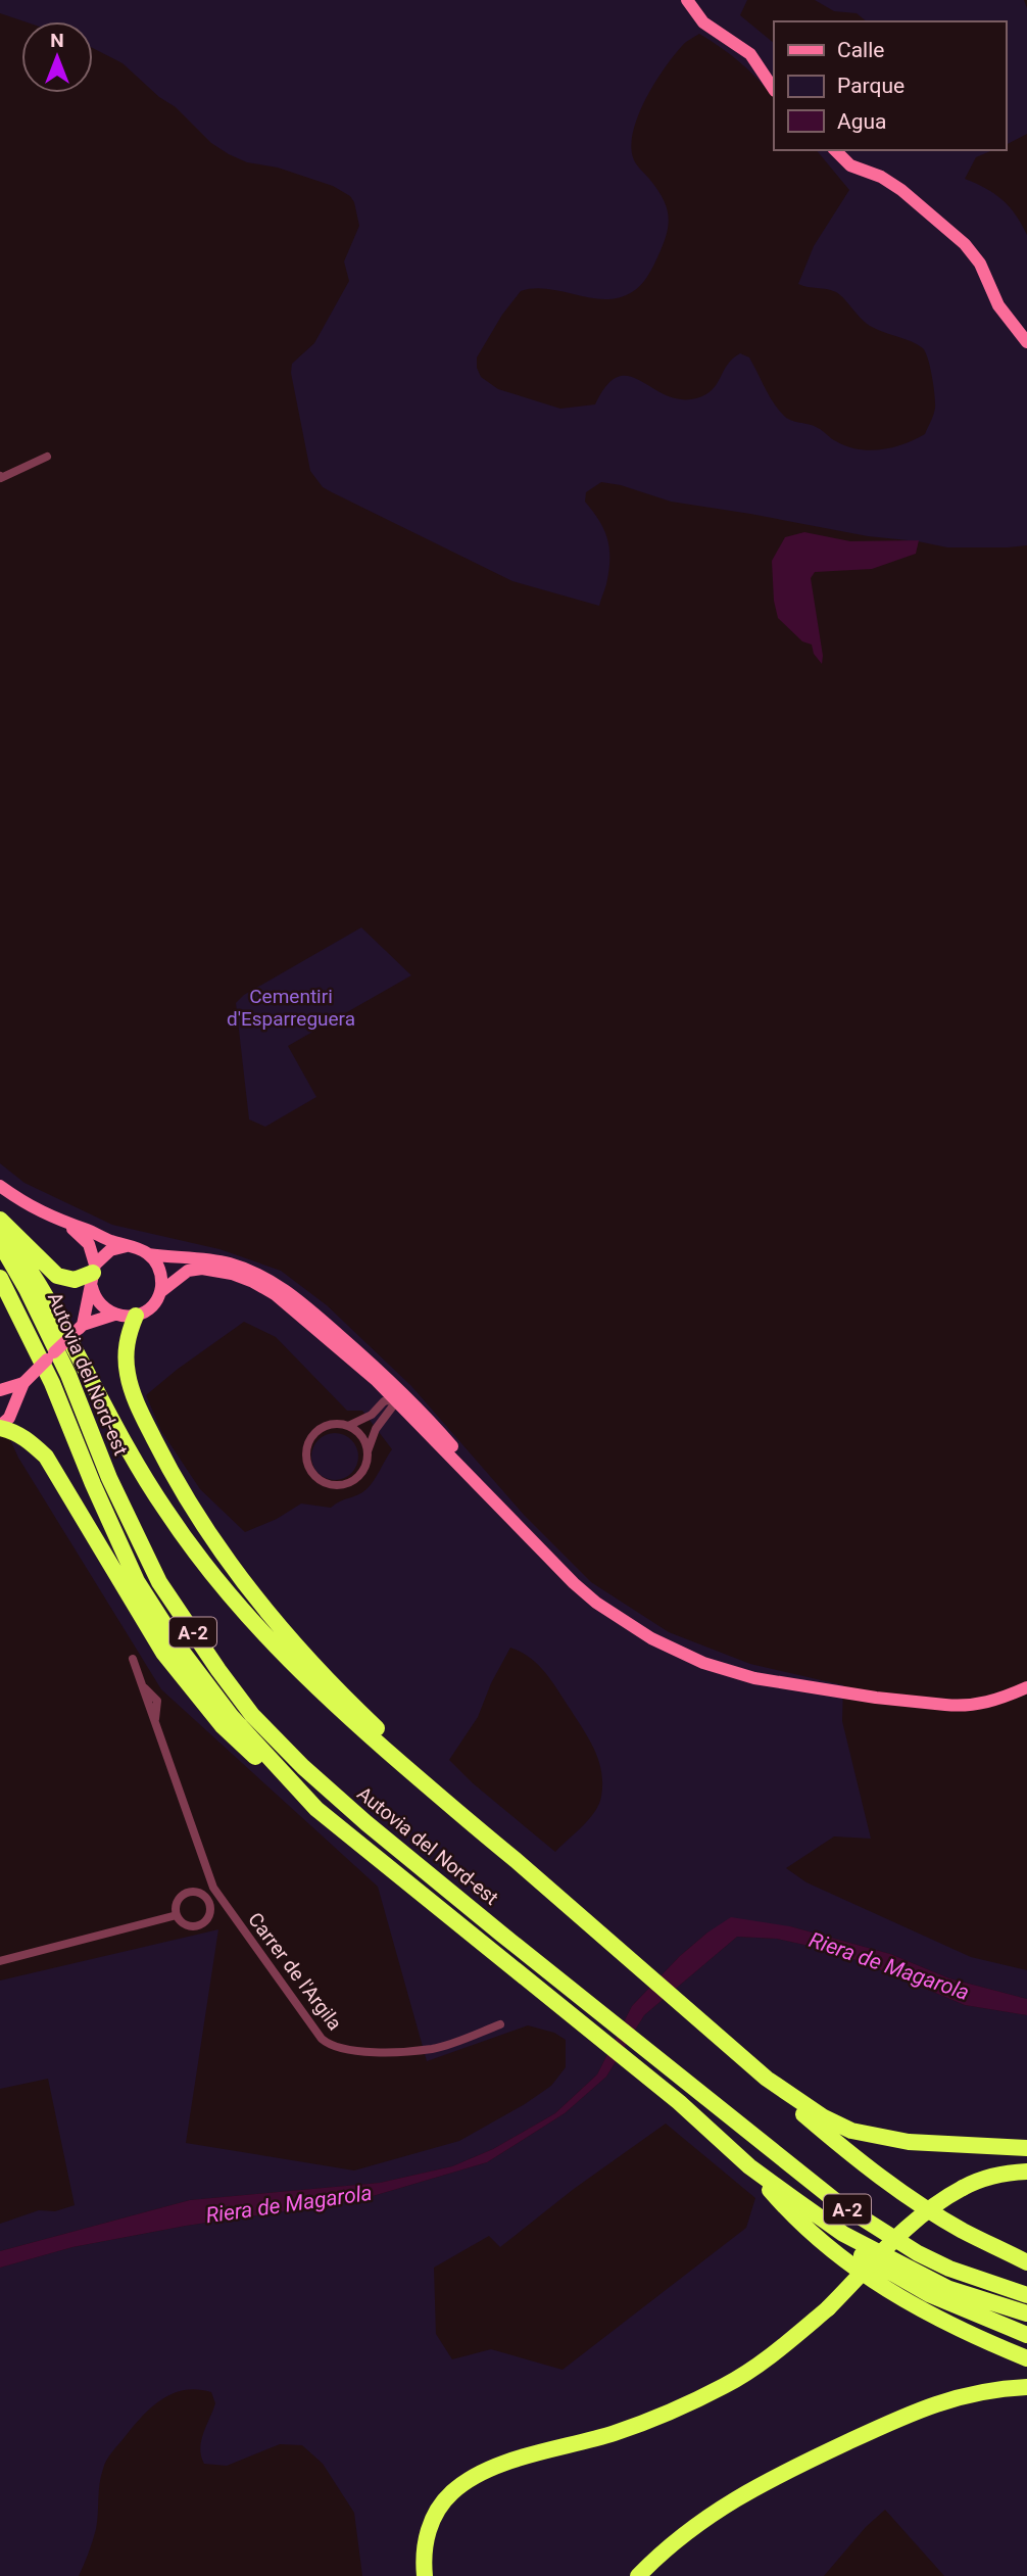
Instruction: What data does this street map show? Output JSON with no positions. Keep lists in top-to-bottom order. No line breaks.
{"streets":{"highway":["Autovia del Nord-est","A-2"],"street":["Carrer de l'Argila"]},"water":["Riera de Magarola"],"parks":["Cementiri d'Esparreguera"],"legend":["Calle","Parque","Agua"],"north":"top"}
